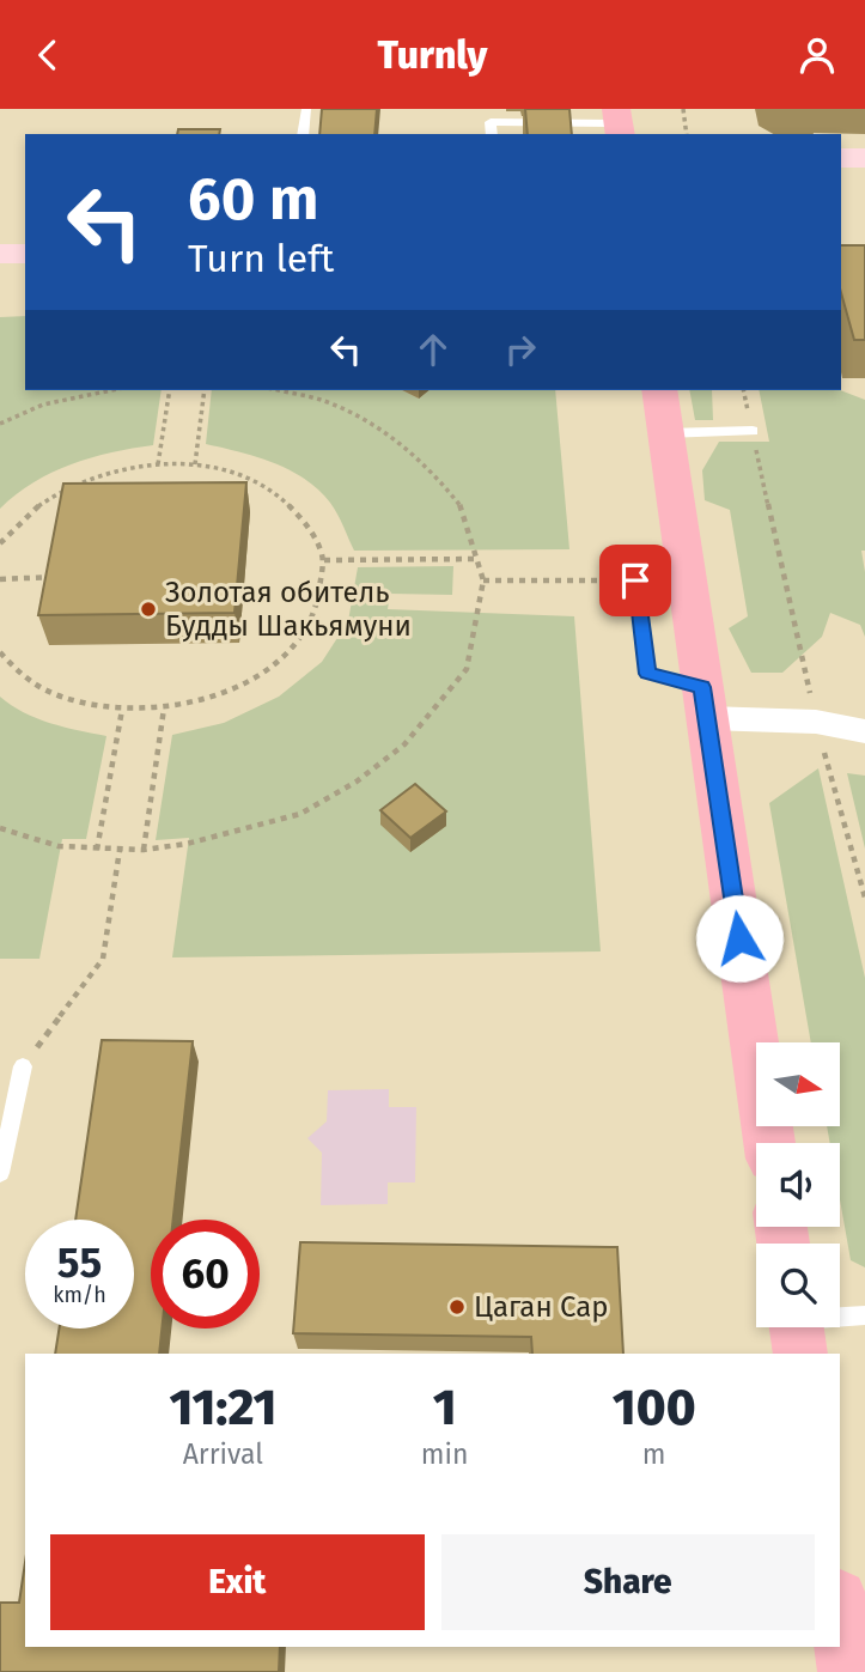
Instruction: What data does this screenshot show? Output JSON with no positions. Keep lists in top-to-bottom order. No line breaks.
{"places":["Золотая обитель Будды Шакьямуни","Цаган Сар"],"north":"right","page":{"header":"Turnly","turn":["60 m","Turn left"],"speed":"55 km/h","limit":"60","eta":["11:21","Arrival","1","min","100","m"],"buttons":["Exit","Share"]}}
